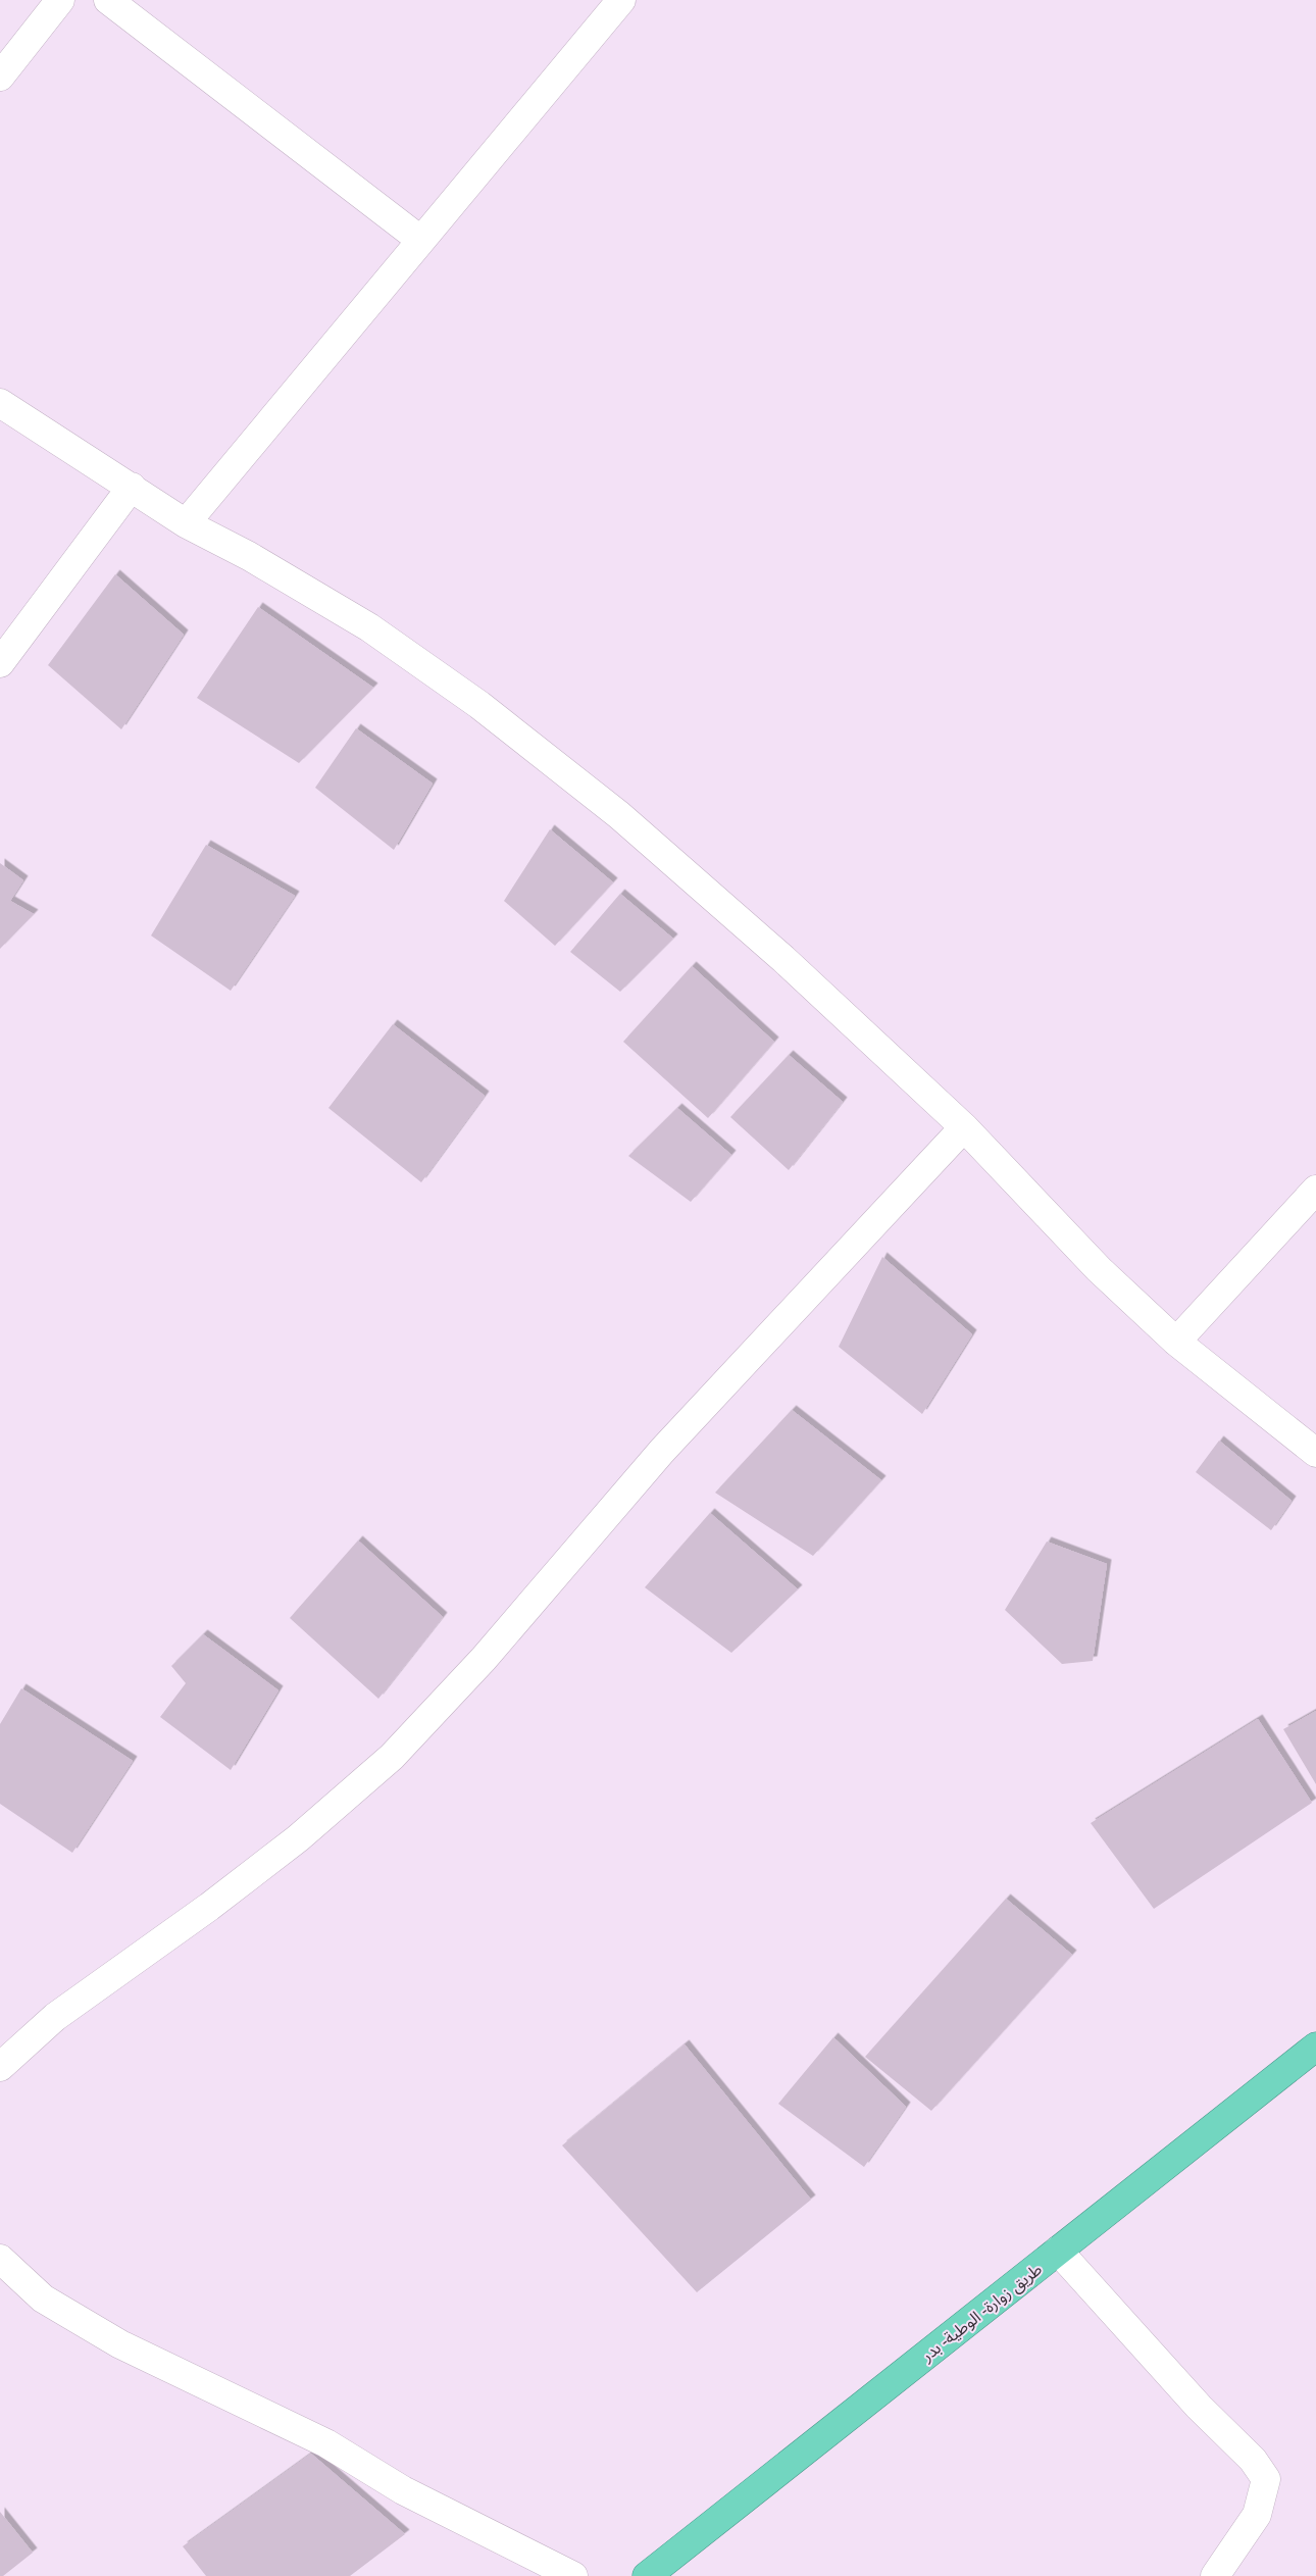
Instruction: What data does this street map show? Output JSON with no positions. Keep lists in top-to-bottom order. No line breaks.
{"streets":{"highway":["طريق زوارة- الوطية- بدر"]}}
